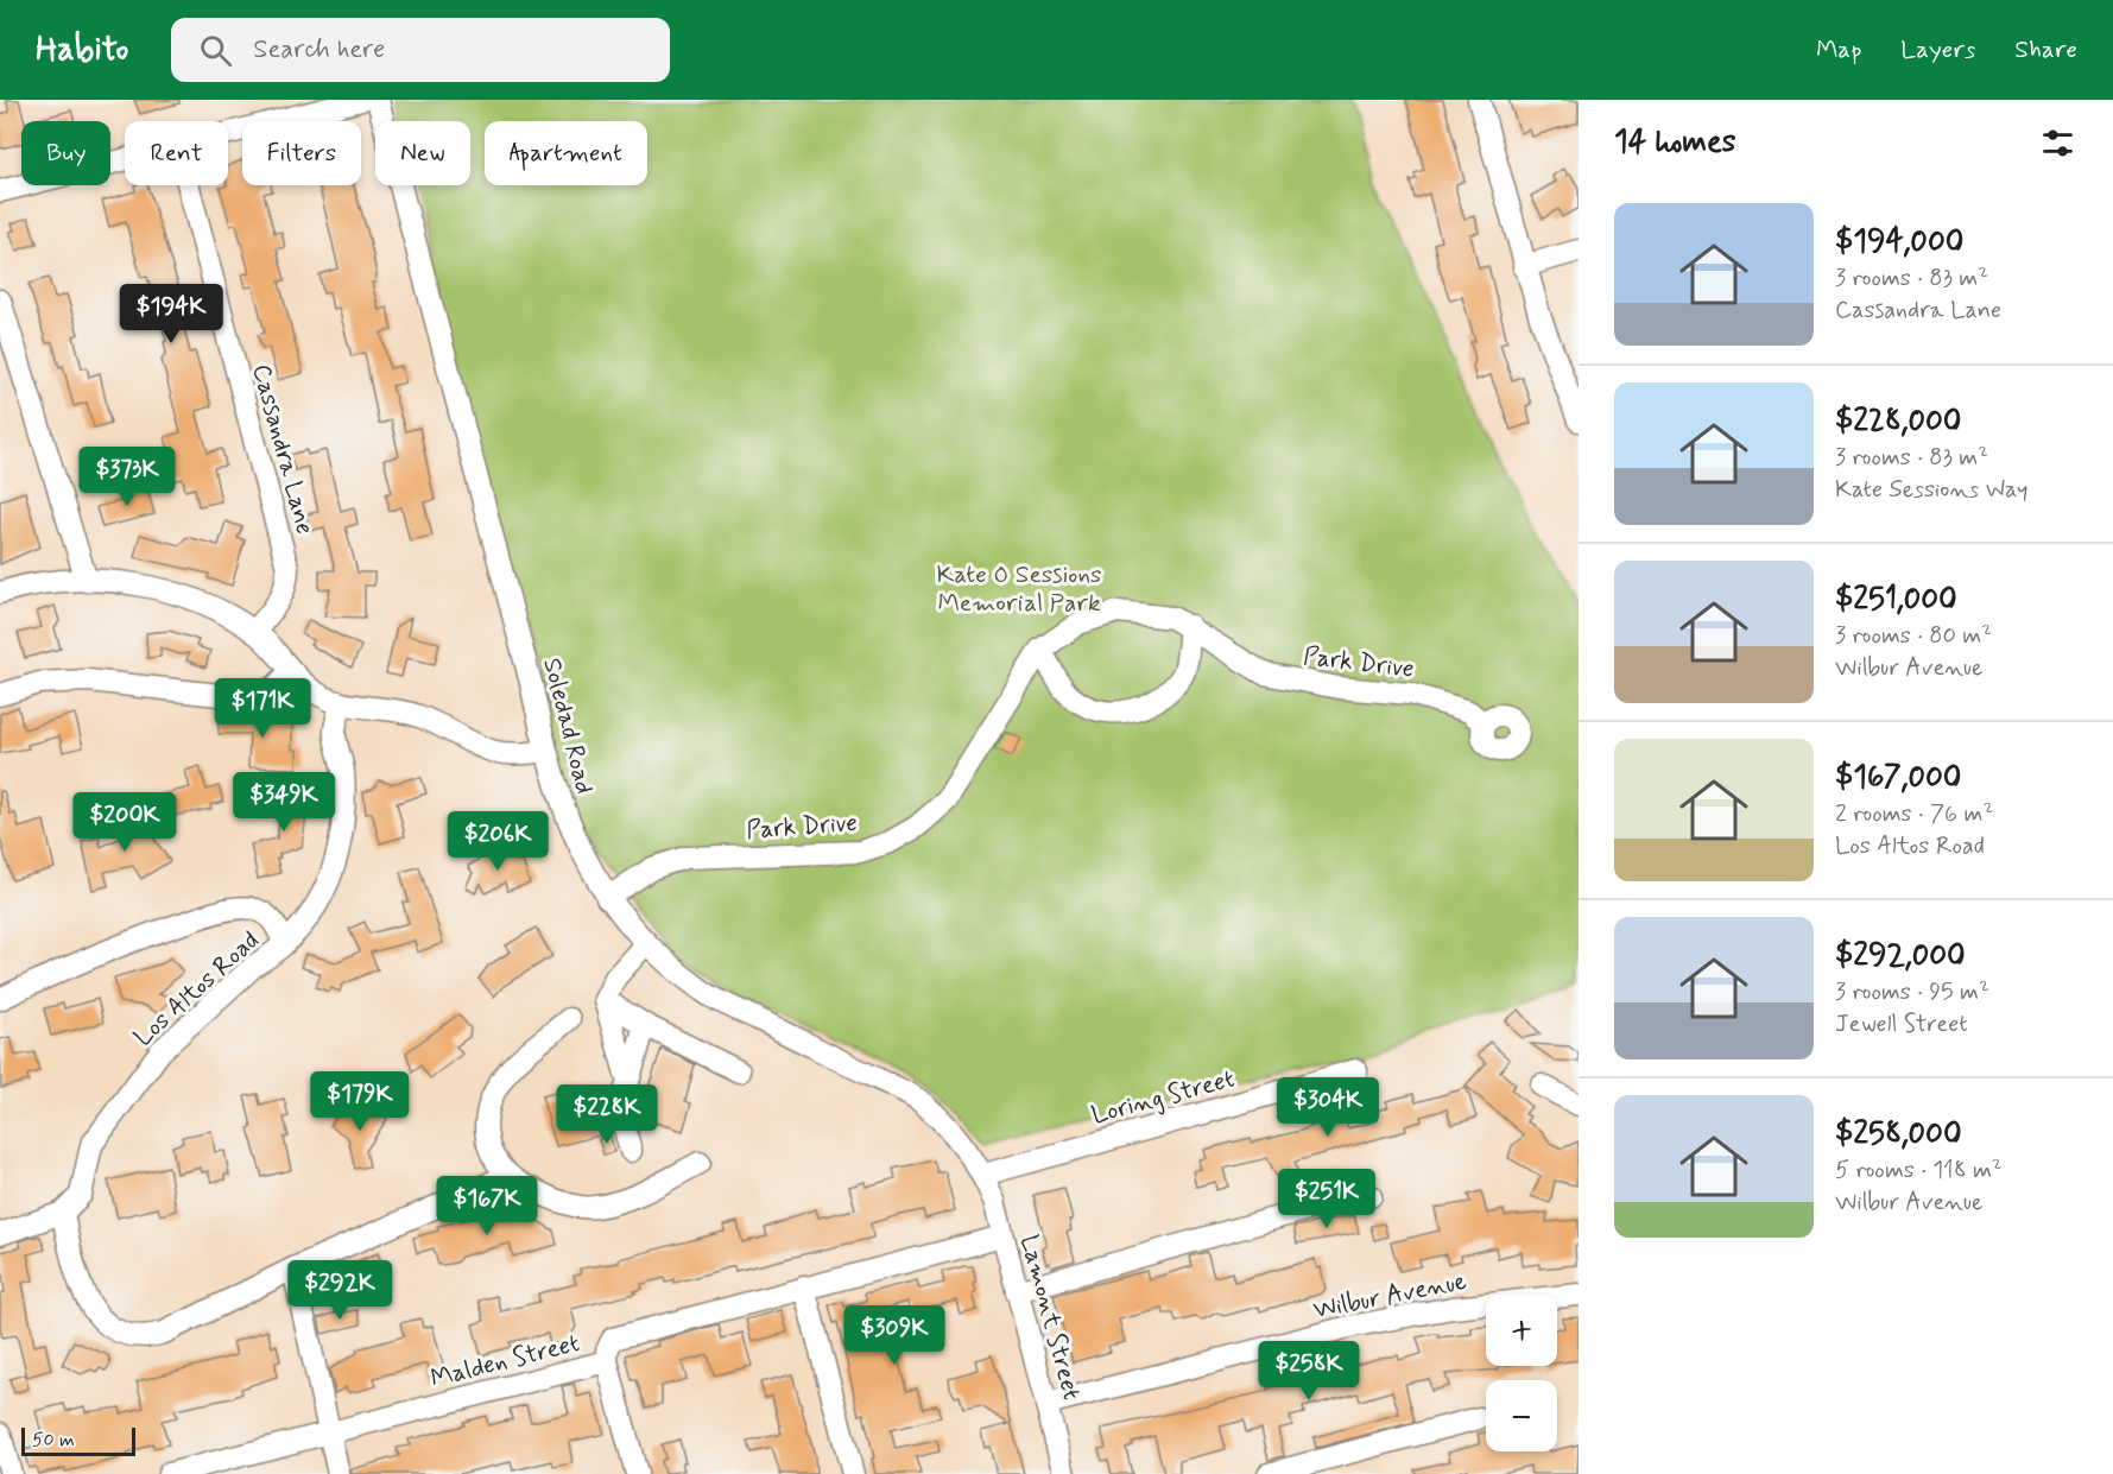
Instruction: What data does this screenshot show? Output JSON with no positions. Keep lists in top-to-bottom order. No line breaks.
{"streets":{"street":["Cassandra Lane","Park Drive","Soledad Road","Los Altos Road","Loring Street","Wilbur Avenue","Lamont Street","Malden Street"]},"crossings":[["Park Drive","Soledad Road"],["Soledad Road","Loring Street"],["Soledad Road","Lamont Street"],["Loring Street","Lamont Street"],["Wilbur Avenue","Lamont Street"],["Lamont Street","Malden Street"]],"parks":["Kate O Sessions Memorial Park"],"scale_bar":"50 m","page":{"header":"Habito","search":"Search here","nav":["Map","Layers","Share"],"heading":"14 homes","chip":["Buy","Rent","Filters","New","Apartment"],"list":[{"name":"$194,000","note":"3 rooms · 83 m² · Cassandra Lane"},{"name":"$228,000","note":"3 rooms · 83 m² · Kate Sessions Way"},{"name":"$251,000","note":"3 rooms · 80 m² · Wilbur Avenue"},{"name":"$167,000","note":"2 rooms · 76 m² · Los Altos Road"},{"name":"$292,000","note":"3 rooms · 95 m² · Jewell Street"},{"name":"$258,000","note":"5 rooms · 118 m² · Wilbur Avenue"}],"price":["$194K","$373K","$171K","$349K","$200K","$206K","$179K","$304K","$228K","$251K","$167K","$292K","$309K","$258K"],"map_buttons":["+","−"],"scale":"50 m"}}
